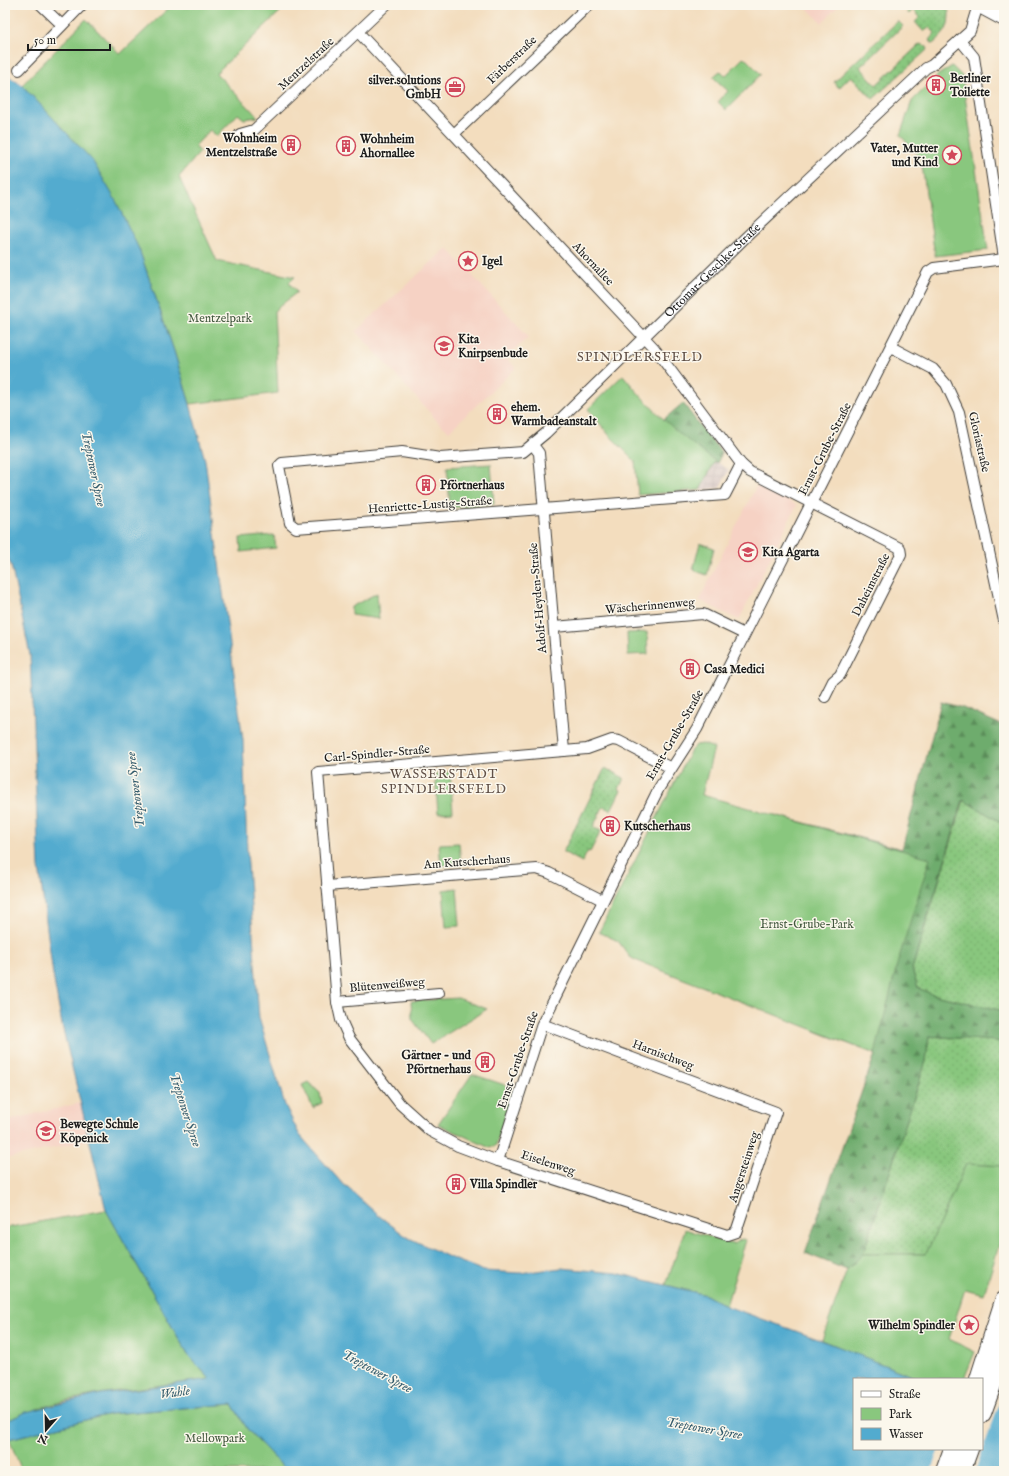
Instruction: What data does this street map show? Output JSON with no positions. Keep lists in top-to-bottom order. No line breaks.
{"streets":{"street":["Färberstraße","Mentzelstraße","Ahornallee","Ottomar-Geschke-Straße","Gloriastraße","Ernst-Grube-Straße","Henriette-Lustig-Straße","Daheimstraße","Adolf-Heyden-Straße","Wäscherinnenweg","Carl-Spindler-Straße","Am Kutscherhaus","Blütenweißweg","Harnischweg","Eiselenweg","Angersteinweg"]},"crossings":[["Färberstraße","Ahornallee"],["Mentzelstraße","Ahornallee"],["Ahornallee","Ottomar-Geschke-Straße"],["Ahornallee","Ernst-Grube-Straße"],["Ahornallee","Henriette-Lustig-Straße"],["Ahornallee","Daheimstraße"],["Ottomar-Geschke-Straße","Ernst-Grube-Straße"],["Ottomar-Geschke-Straße","Henriette-Lustig-Straße"],["Ottomar-Geschke-Straße","Adolf-Heyden-Straße"],["Gloriastraße","Ernst-Grube-Straße"],["Ernst-Grube-Straße","Daheimstraße"],["Ernst-Grube-Straße","Wäscherinnenweg"],["Ernst-Grube-Straße","Carl-Spindler-Straße"],["Ernst-Grube-Straße","Am Kutscherhaus"],["Ernst-Grube-Straße","Harnischweg"],["Ernst-Grube-Straße","Eiselenweg"],["Henriette-Lustig-Straße","Adolf-Heyden-Straße"],["Adolf-Heyden-Straße","Wäscherinnenweg"],["Adolf-Heyden-Straße","Carl-Spindler-Straße"],["Carl-Spindler-Straße","Am Kutscherhaus"],["Carl-Spindler-Straße","Blütenweißweg"],["Carl-Spindler-Straße","Eiselenweg"],["Harnischweg","Angersteinweg"],["Eiselenweg","Angersteinweg"]],"districts":["SPINDLERSFELD","WASSERSTADT SPINDLERSFELD"],"water":["Treptower Spree","Wuhle"],"parks":["Mentzelpark","Ernst-Grube-Park","Mellowpark"],"places":{"building":["Berliner Toilette","Wohnheim Mentzelstraße","Wohnheim Ahornallee","ehem. Warmbadeanstalt","Pförtnerhaus","Casa Medici","Kutscherhaus","Gärtner - und Pförtnerhaus","Villa Spindler"],"office":["silver.solutions GmbH"],"place":["Vater, Mutter und Kind","Igel","Wilhelm Spindler"],"school or university":["Kita Knirpsenbude","Kita Agarta","Bewegte Schule Köpenick"]},"legend":["Straße","Park","Wasser"],"scale_bar":"50 m","north":"bottom"}
